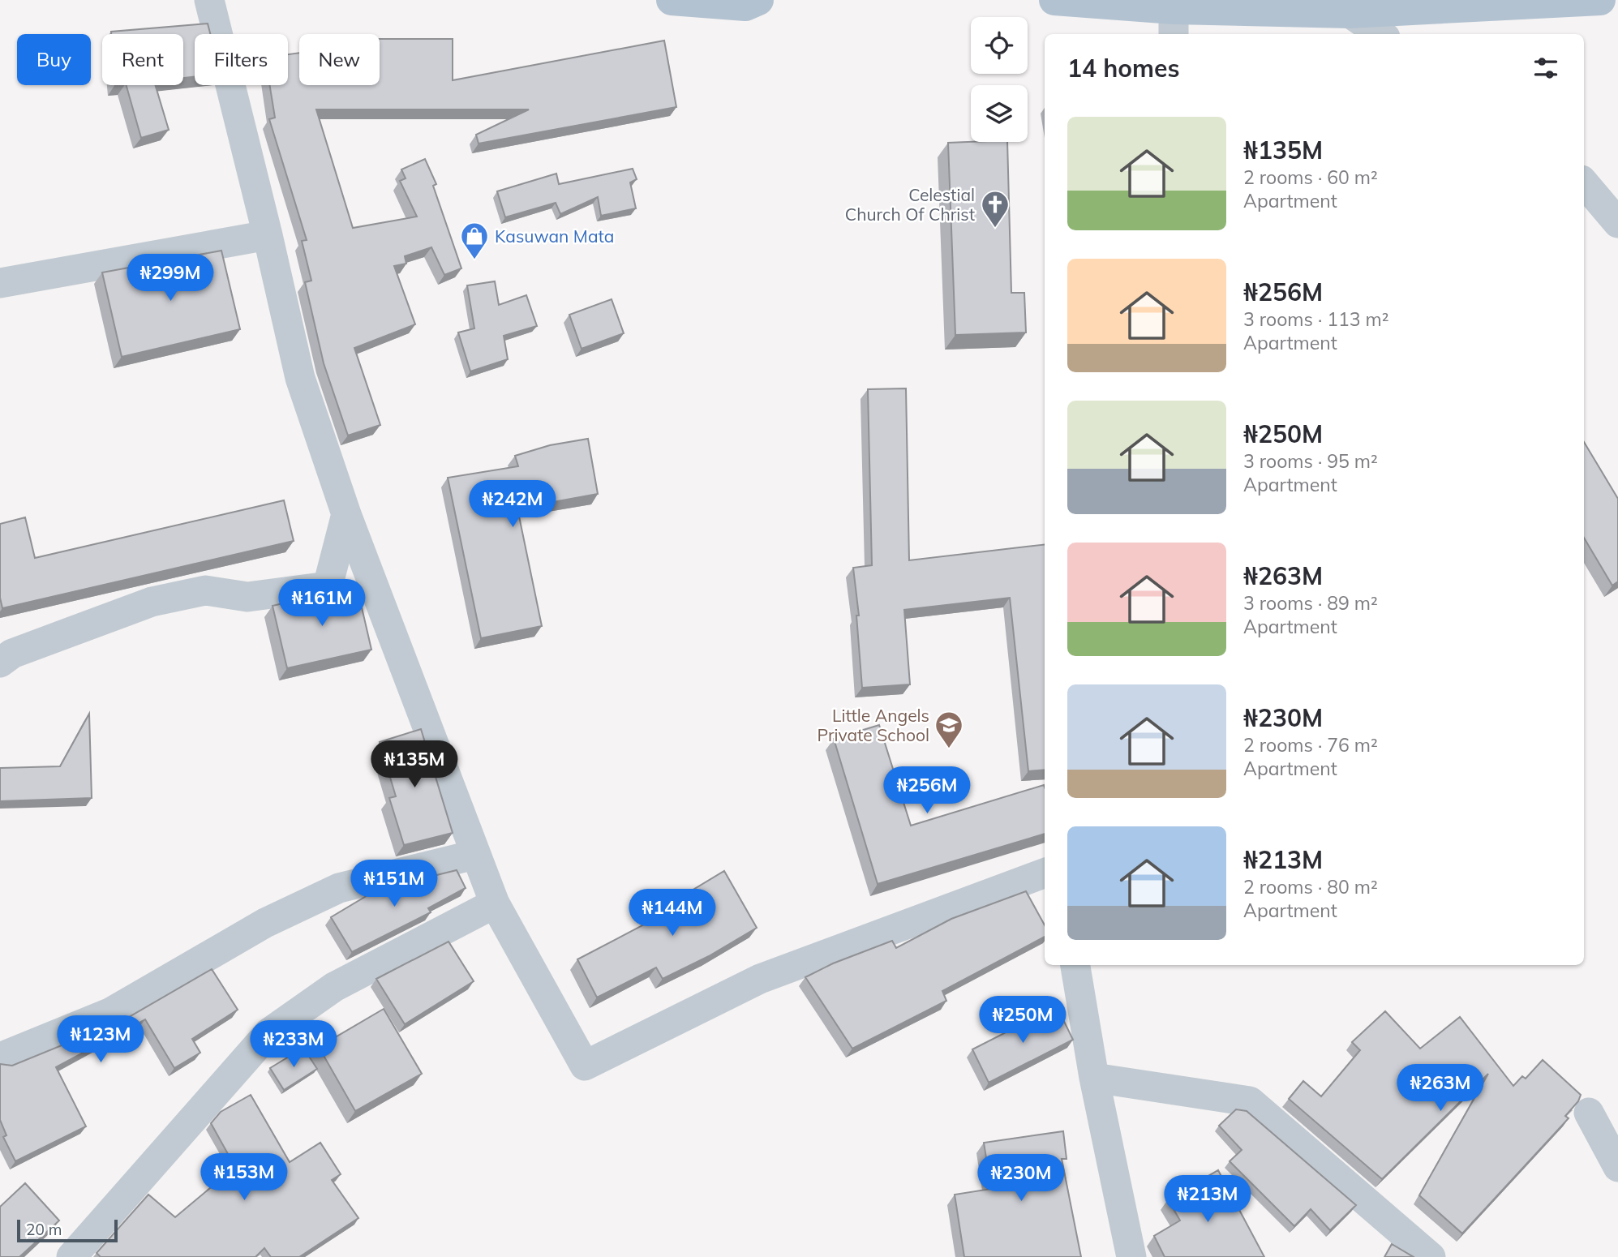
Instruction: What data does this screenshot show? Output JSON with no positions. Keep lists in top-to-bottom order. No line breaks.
{"places":{"church":["Celestial Church Of Christ"],"shop":["Kasuwan Mata"],"school or university":["Little Angels Private School"]},"scale_bar":"20 m","page":{"chip":["Buy","Rent","Filters","New"],"heading":"14 homes","list":[{"name":"₦135M","note":"2 rooms · 60 m² · Apartment"},{"name":"₦256M","note":"3 rooms · 113 m² · Apartment"},{"name":"₦250M","note":"3 rooms · 95 m² · Apartment"},{"name":"₦263M","note":"3 rooms · 89 m² · Apartment"},{"name":"₦230M","note":"2 rooms · 76 m² · Apartment"},{"name":"₦213M","note":"2 rooms · 80 m² · Apartment"}],"price":["₦299M","₦242M","₦161M","₦135M","₦256M","₦151M","₦144M","₦250M","₦123M","₦233M","₦263M","₦153M","₦230M","₦213M"],"scale":"20 m"}}
